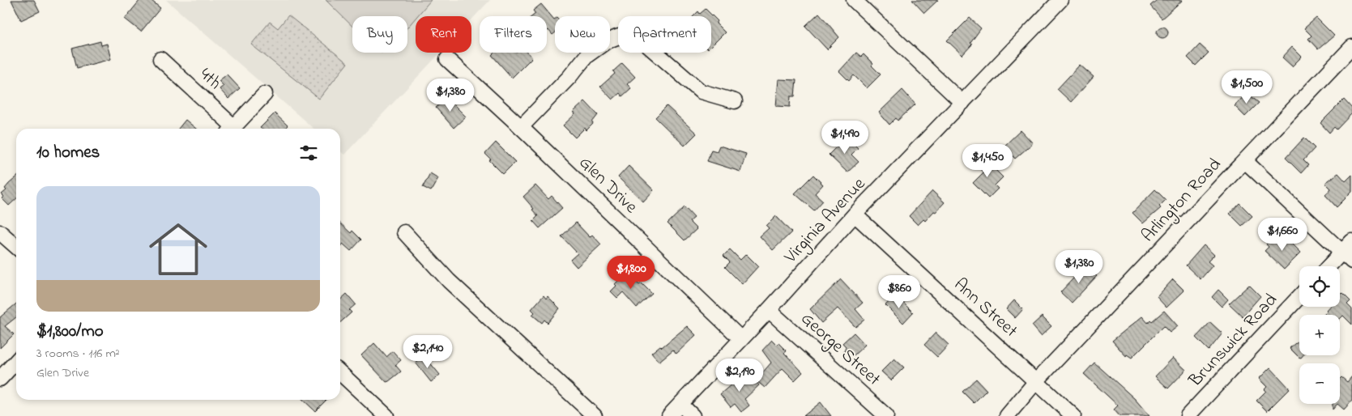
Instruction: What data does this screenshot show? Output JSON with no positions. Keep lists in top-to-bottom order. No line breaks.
{"streets":{"street":["4th","Glen Drive","Arlington Road","Virginia Avenue","Ann Street","Brunswick Road","George Street"]},"crossings":[["Glen Drive","Virginia Avenue"],["Arlington Road","Ann Street"],["Virginia Avenue","Ann Street"],["Virginia Avenue","George Street"]],"page":{"chip":["Buy","Rent","Filters","New","Apartment"],"price":["$1,500","$1,380","$1,490","$1,450","$1,660","$1,380","$1,800","$860","$2,140","$2,190"],"heading":"10 homes","list":[{"name":"$1,800/mo","note":"3 rooms · 116 m² · Glen Drive"}],"map_buttons":["+","−"]}}
